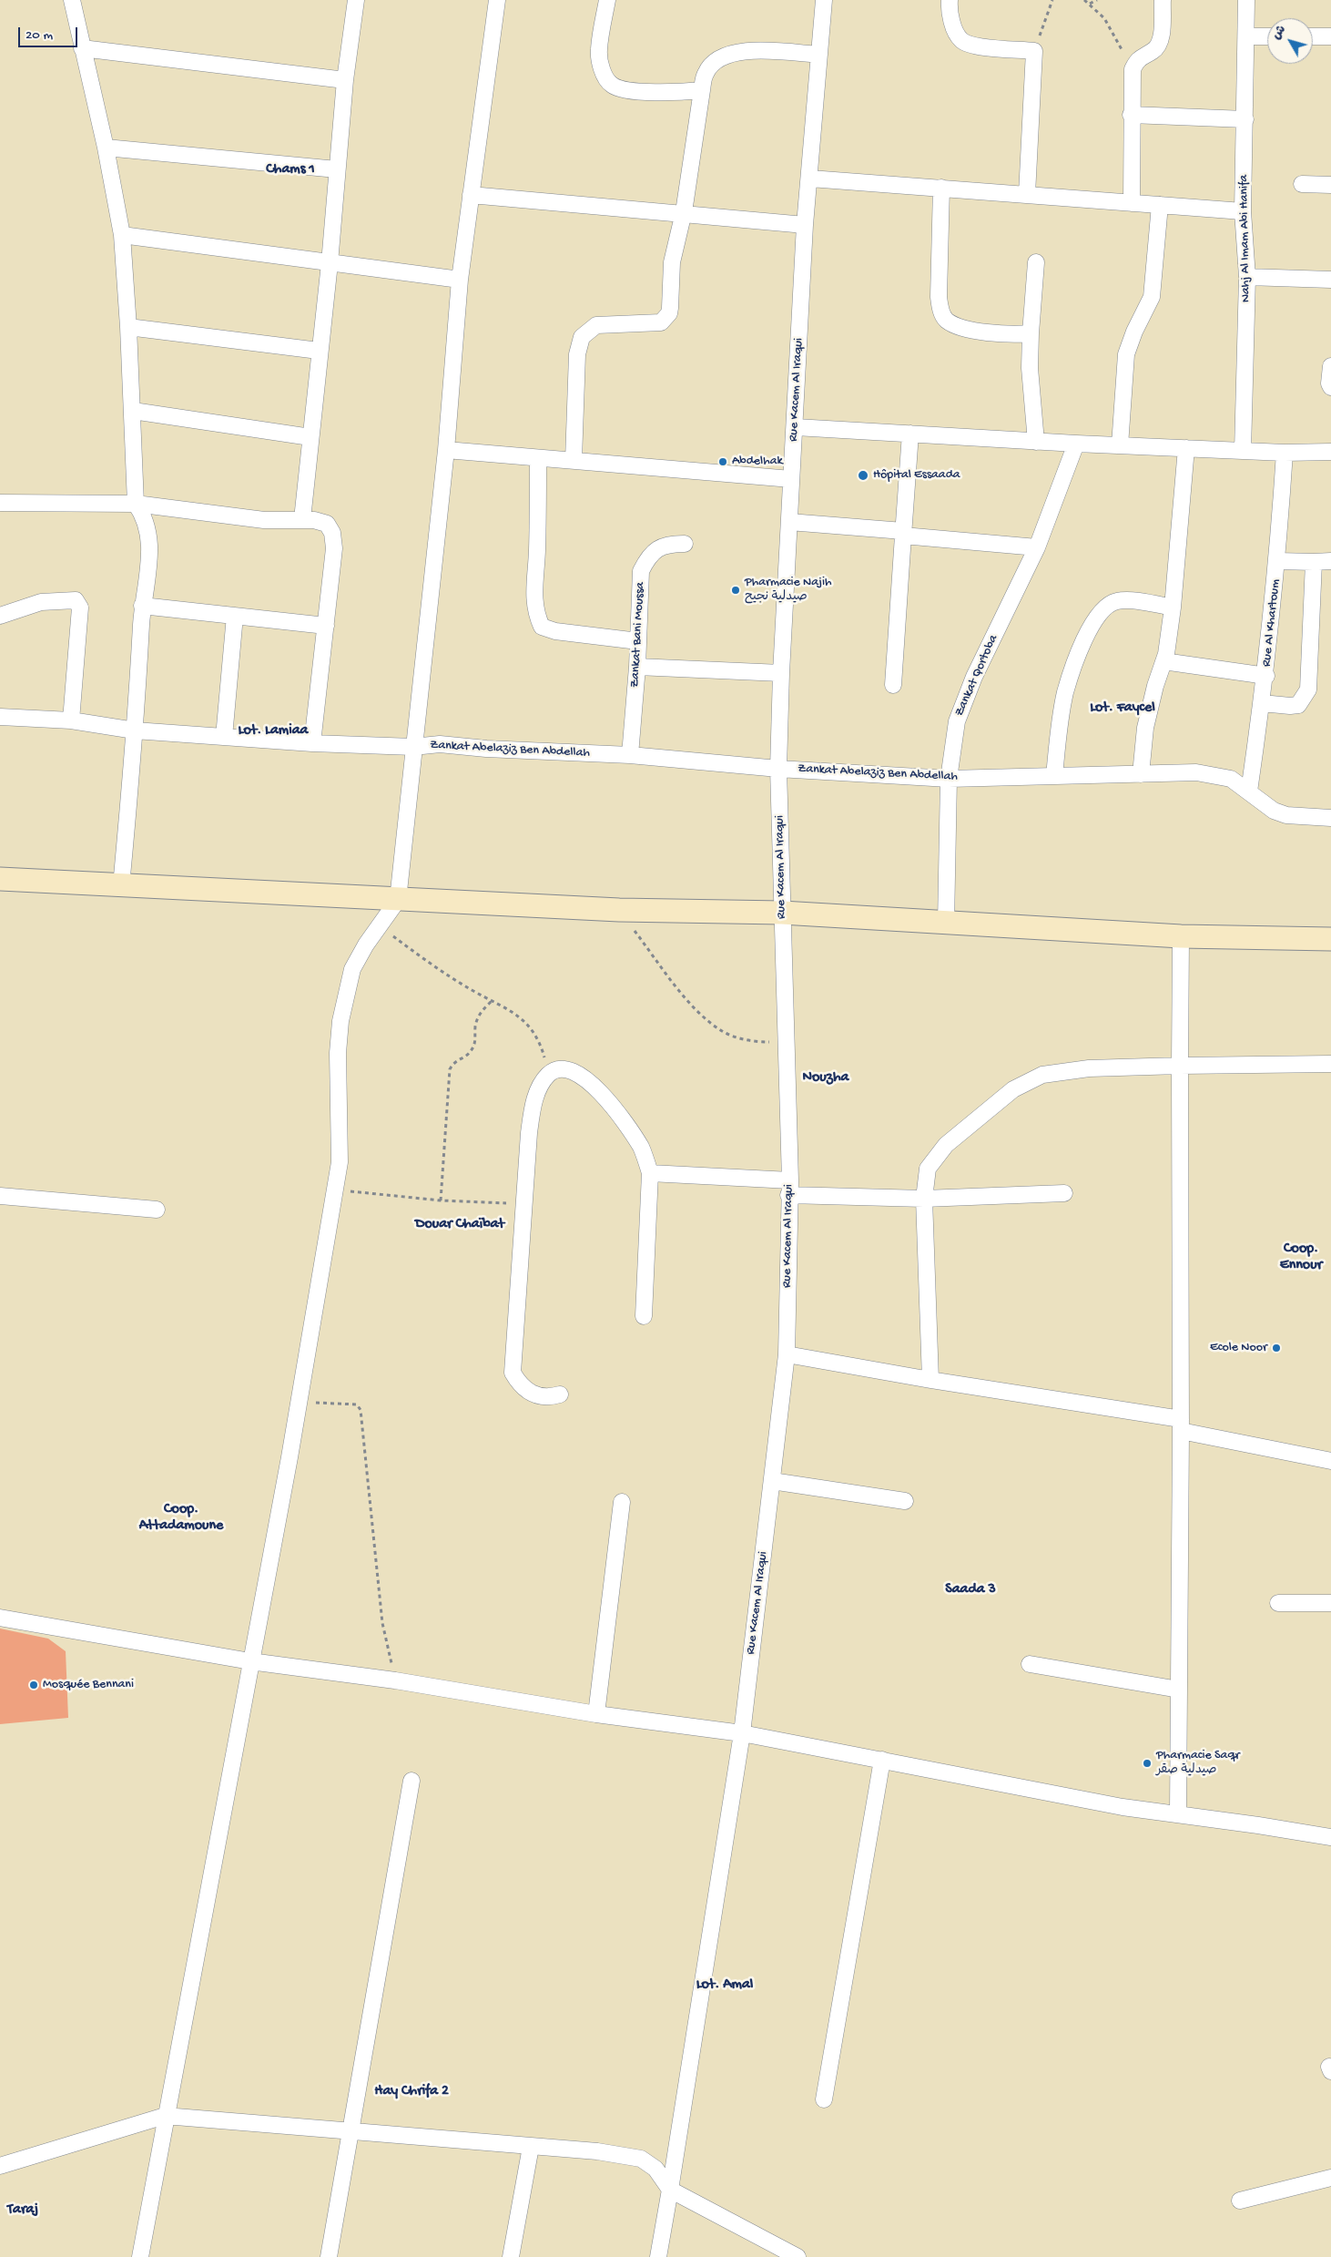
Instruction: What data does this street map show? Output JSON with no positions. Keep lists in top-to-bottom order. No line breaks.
{"streets":{"street":["Nahj Al Imam Abi Hanifa","Rue Kacem Al Iraqui","Rue Al Khartoum","Zankat Bani Moussa","Zankat Qortoba","Zankat Abelaziz Ben Abdellah"]},"crossings":[["Rue Kacem Al Iraqui","Zankat Abelaziz Ben Abdellah"],["Rue Al Khartoum","Zankat Abelaziz Ben Abdellah"],["Zankat Bani Moussa","Zankat Abelaziz Ben Abdellah"],["Zankat Qortoba","Zankat Abelaziz Ben Abdellah"]],"districts":["Chams 1","Lot. Faycel","Lot. Lamiaa","Nouzha","Douar Chaïbat","Coop. Ennour","Coop. Attadamoune","Saada 3","Lot. Amal","Hay Chrifa 2","Taraj"],"places":["Abdelhak","Hôpital Essaada","Pharmacie Najih صيدلية نجيح","Ecole Noor","Mosquée Bennani","Pharmacie Saqr صيدلية صقر"],"scale_bar":"20 m","north":"top left"}
